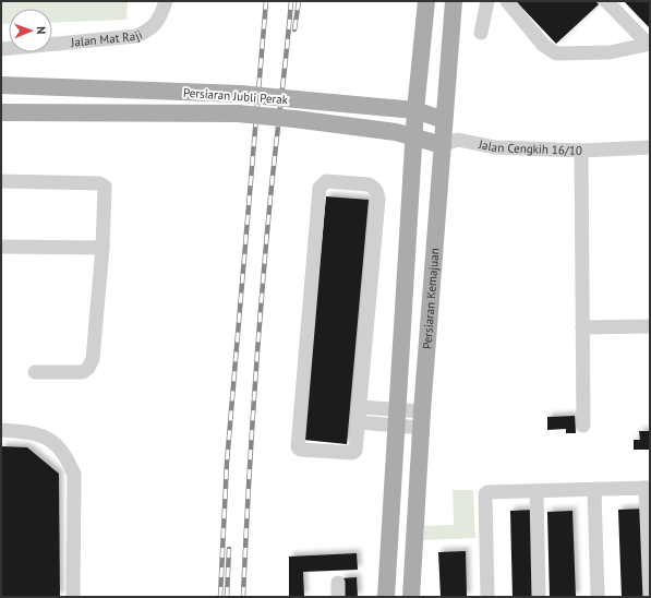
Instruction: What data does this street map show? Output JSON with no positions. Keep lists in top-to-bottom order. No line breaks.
{"streets":{"main road":["Persiaran Jubli Perak","Jalan Cengkih 16/10","Persiaran Kemajuan"],"street":["Jalan Mat Raji"]},"crossings":[["Persiaran Jubli Perak","Jalan Cengkih 16/10"],["Persiaran Jubli Perak","Persiaran Kemajuan"],["Jalan Cengkih 16/10","Persiaran Kemajuan"]],"north":"right"}
